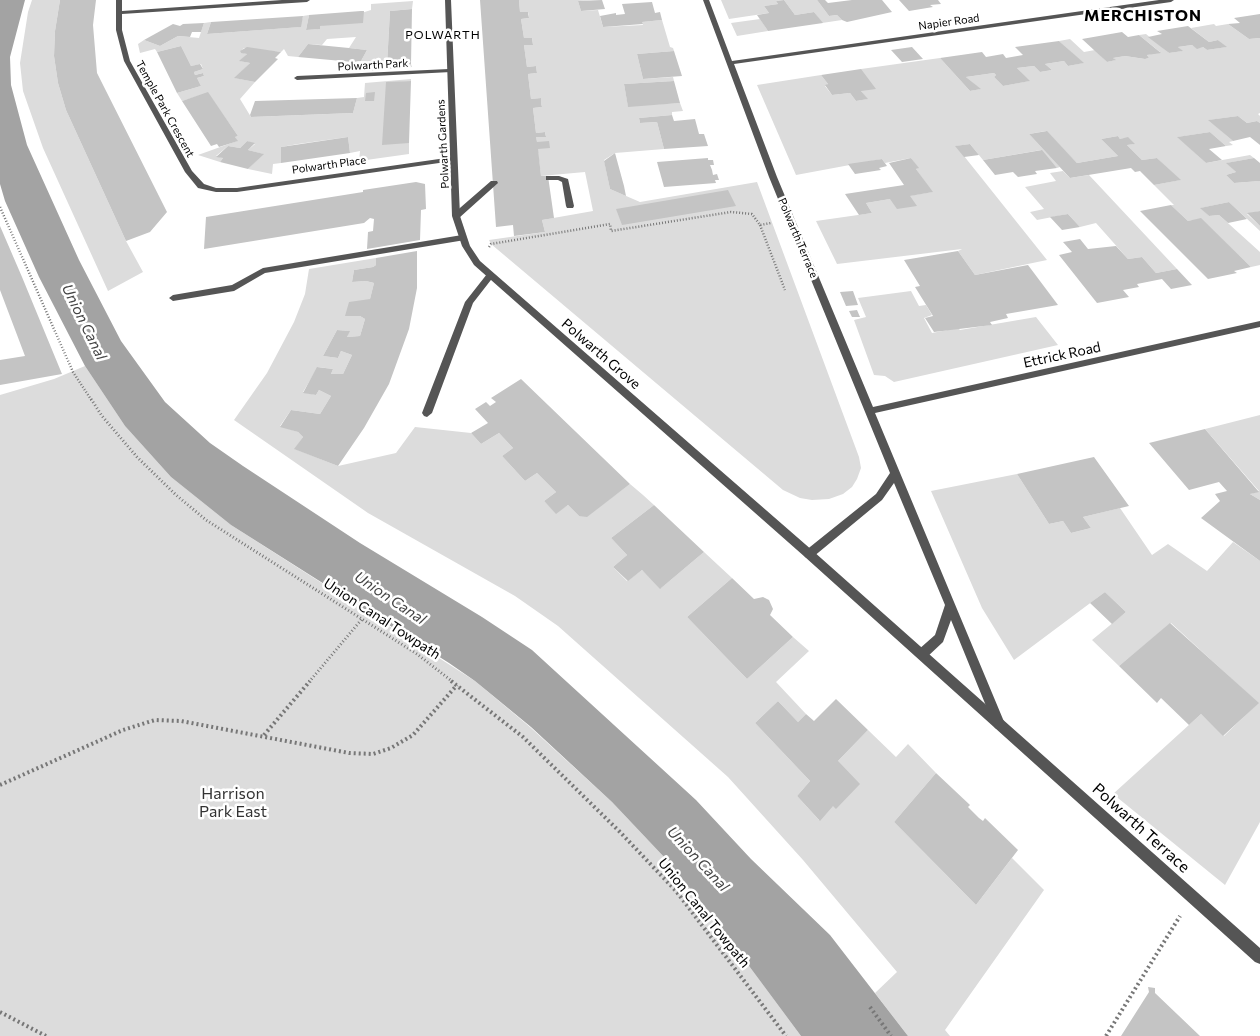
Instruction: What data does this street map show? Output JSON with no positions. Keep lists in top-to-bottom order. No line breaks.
{"streets":{"street":["Napier Road","Polwarth Park","Temple Park Crescent","Polwarth Gardens","Polwarth Place","Polwarth Terrace","Polwarth Grove","Ettrick Road"],"path":["Union Canal Towpath"]},"crossings":[["Napier Road","Polwarth Terrace"],["Polwarth Park","Polwarth Gardens"],["Temple Park Crescent","Polwarth Place"],["Polwarth Gardens","Polwarth Place"],["Polwarth Gardens","Polwarth Grove"],["Polwarth Terrace","Polwarth Grove"],["Polwarth Terrace","Ettrick Road"]],"districts":["MERCHISTON","POLWARTH"],"water":["Union Canal"],"parks":["Harrison Park East"]}
